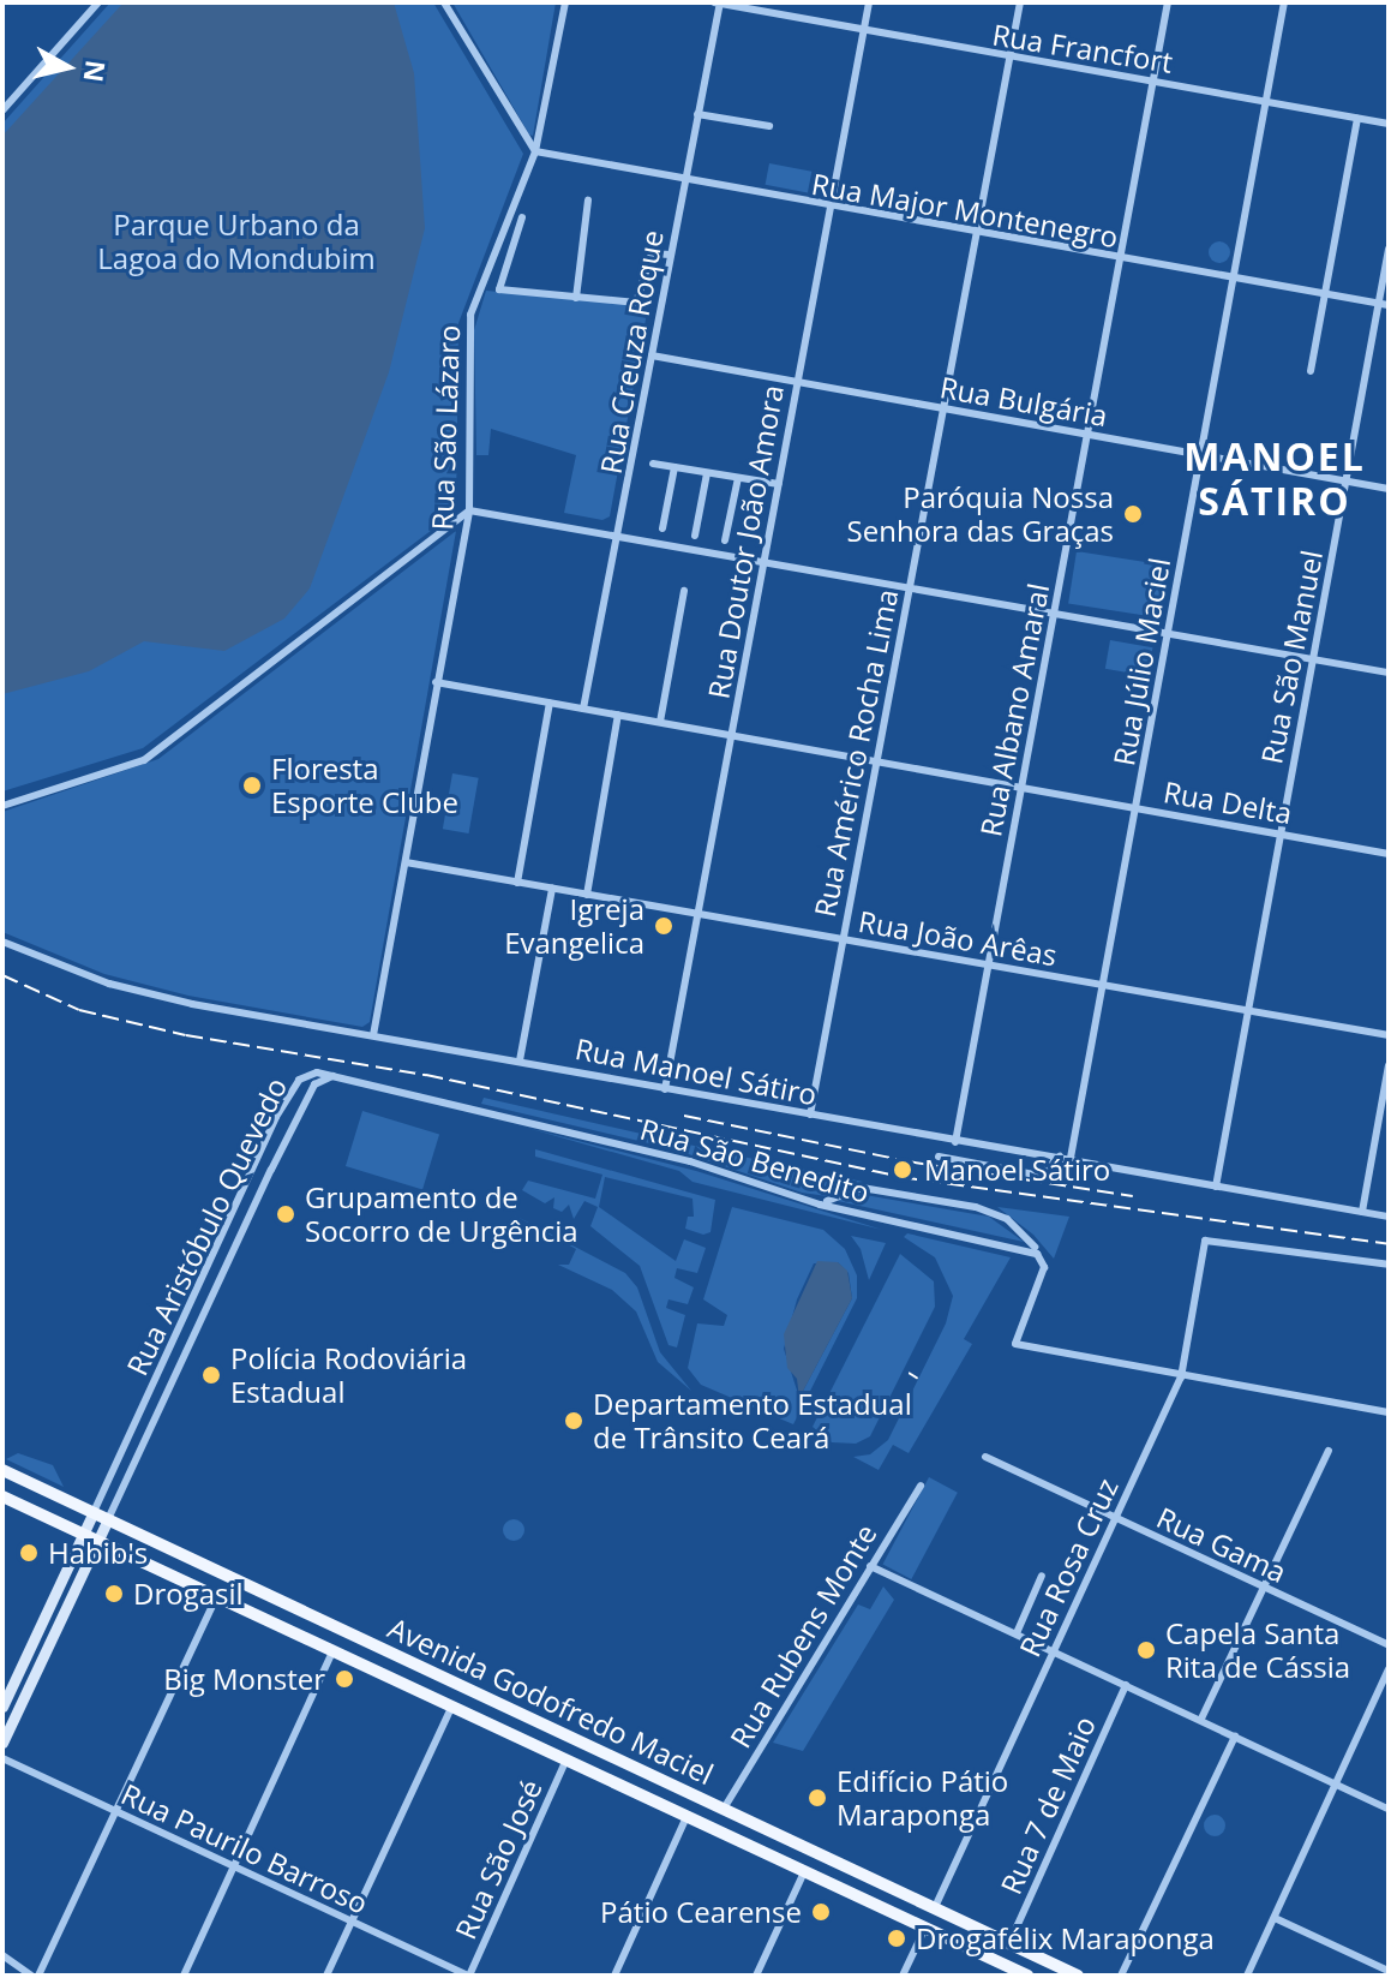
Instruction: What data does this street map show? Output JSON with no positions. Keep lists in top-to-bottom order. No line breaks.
{"streets":{"main road":["Avenida Godofredo Maciel"],"street":["Rua Francfort","Rua Major Montenegro","Rua Creuza Roque","Rua Bulgária","Rua São Lázaro","Rua Doutor João Amora","Rua São Manuel","Rua Júlio Maciel","Rua Albano Amaral","Rua Américo Rocha Lima","Rua Delta","Rua João Arêas","Rua Manoel Sátiro","Rua São Benedito","Rua Aristóbulo Quevedo","Rua Gama","Rua Rosa Cruz","Rua Rubens Monte","Rua 7 de Maio","Rua Paurilo Barroso","Rua São José"]},"crossings":[["Rua Francfort","Rua Creuza Roque"],["Rua Francfort","Rua Doutor João Amora"],["Rua Francfort","Rua Júlio Maciel"],["Rua Francfort","Rua Albano Amaral"],["Rua Francfort","Rua Américo Rocha Lima"],["Rua Major Montenegro","Rua Creuza Roque"],["Rua Major Montenegro","Rua São Lázaro"],["Rua Major Montenegro","Rua Doutor João Amora"],["Rua Major Montenegro","Rua São Manuel"],["Rua Major Montenegro","Rua Júlio Maciel"],["Rua Major Montenegro","Rua Albano Amaral"],["Rua Major Montenegro","Rua Américo Rocha Lima"],["Rua Creuza Roque","Rua Bulgária"],["Rua Creuza Roque","Rua Delta"],["Rua Bulgária","Rua Doutor João Amora"],["Rua Bulgária","Rua São Manuel"],["Rua Bulgária","Rua Júlio Maciel"],["Rua Bulgária","Rua Albano Amaral"],["Rua Bulgária","Rua Américo Rocha Lima"],["Rua São Lázaro","Rua Delta"],["Rua São Lázaro","Rua João Arêas"],["Rua São Lázaro","Rua Manoel Sátiro"],["Rua Doutor João Amora","Rua Delta"],["Rua Doutor João Amora","Rua João Arêas"],["Rua Doutor João Amora","Rua Manoel Sátiro"],["Rua São Manuel","Rua Delta"],["Rua São Manuel","Rua João Arêas"],["Rua São Manuel","Rua Manoel Sátiro"],["Rua Júlio Maciel","Rua Delta"],["Rua Júlio Maciel","Rua João Arêas"],["Rua Júlio Maciel","Rua Manoel Sátiro"],["Rua Albano Amaral","Rua Delta"],["Rua Albano Amaral","Rua João Arêas"],["Rua Albano Amaral","Rua Manoel Sátiro"],["Rua Américo Rocha Lima","Rua Delta"],["Rua Américo Rocha Lima","Rua João Arêas"],["Rua Américo Rocha Lima","Rua Manoel Sátiro"],["Rua São Benedito","Rua Aristóbulo Quevedo"],["Rua São Benedito","Rua Rosa Cruz"],["Rua Aristóbulo Quevedo","Avenida Godofredo Maciel"],["Rua Gama","Rua Rosa Cruz"],["Rua Rosa Cruz","Avenida Godofredo Maciel"],["Rua Rubens Monte","Avenida Godofredo Maciel"],["Avenida Godofredo Maciel","Rua 7 de Maio"],["Avenida Godofredo Maciel","Rua São José"],["Rua Paurilo Barroso","Rua São José"]],"districts":["MANOEL SÁTIRO"],"parks":["Parque Urbano da Lagoa do Mondubim"],"places":["Paróquia Nossa Senhora das Graças","Floresta Esporte Clube","Igreja Evangelica","Manoel Sátiro","Grupamento de Socorro de Urgência","Polícia Rodoviária Estadual","Departamento Estadual de Trânsito Ceará","Habib's","Drogasil","Capela Santa Rita de Cássia","Big Monster","Edifício Pátio Maraponga","Pátio Cearense","Drogafélix Maraponga"],"north":"right"}
